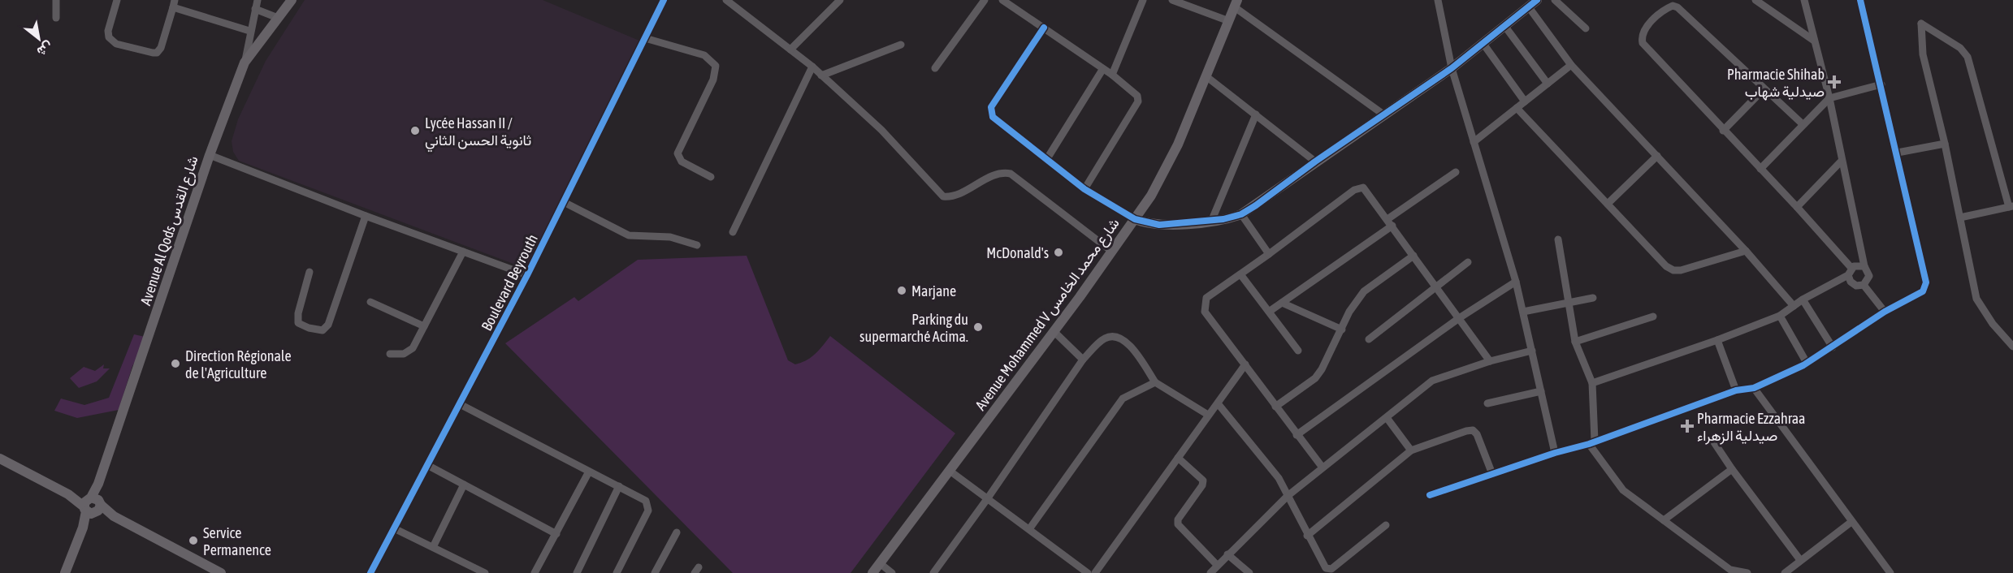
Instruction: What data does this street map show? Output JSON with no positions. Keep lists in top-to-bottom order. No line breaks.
{"streets":{"street":["Avenue Al Qods شارع القدس","Boulevard Beyrouth","Avenue Mohammed V شارع محمد الخامس"]},"places":{"health":["Pharmacie Shihab صيدلية شهاب","Pharmacie Ezzahraa صيدلية الزهراء"],"other":["Lycée Hassan II / ثانوية الحسن الثاني","McDonald's","Marjane","Parking du supermarché Acima.","Direction Régionale de l'Agriculture","Service Permanence"]},"north":"bottom right"}
